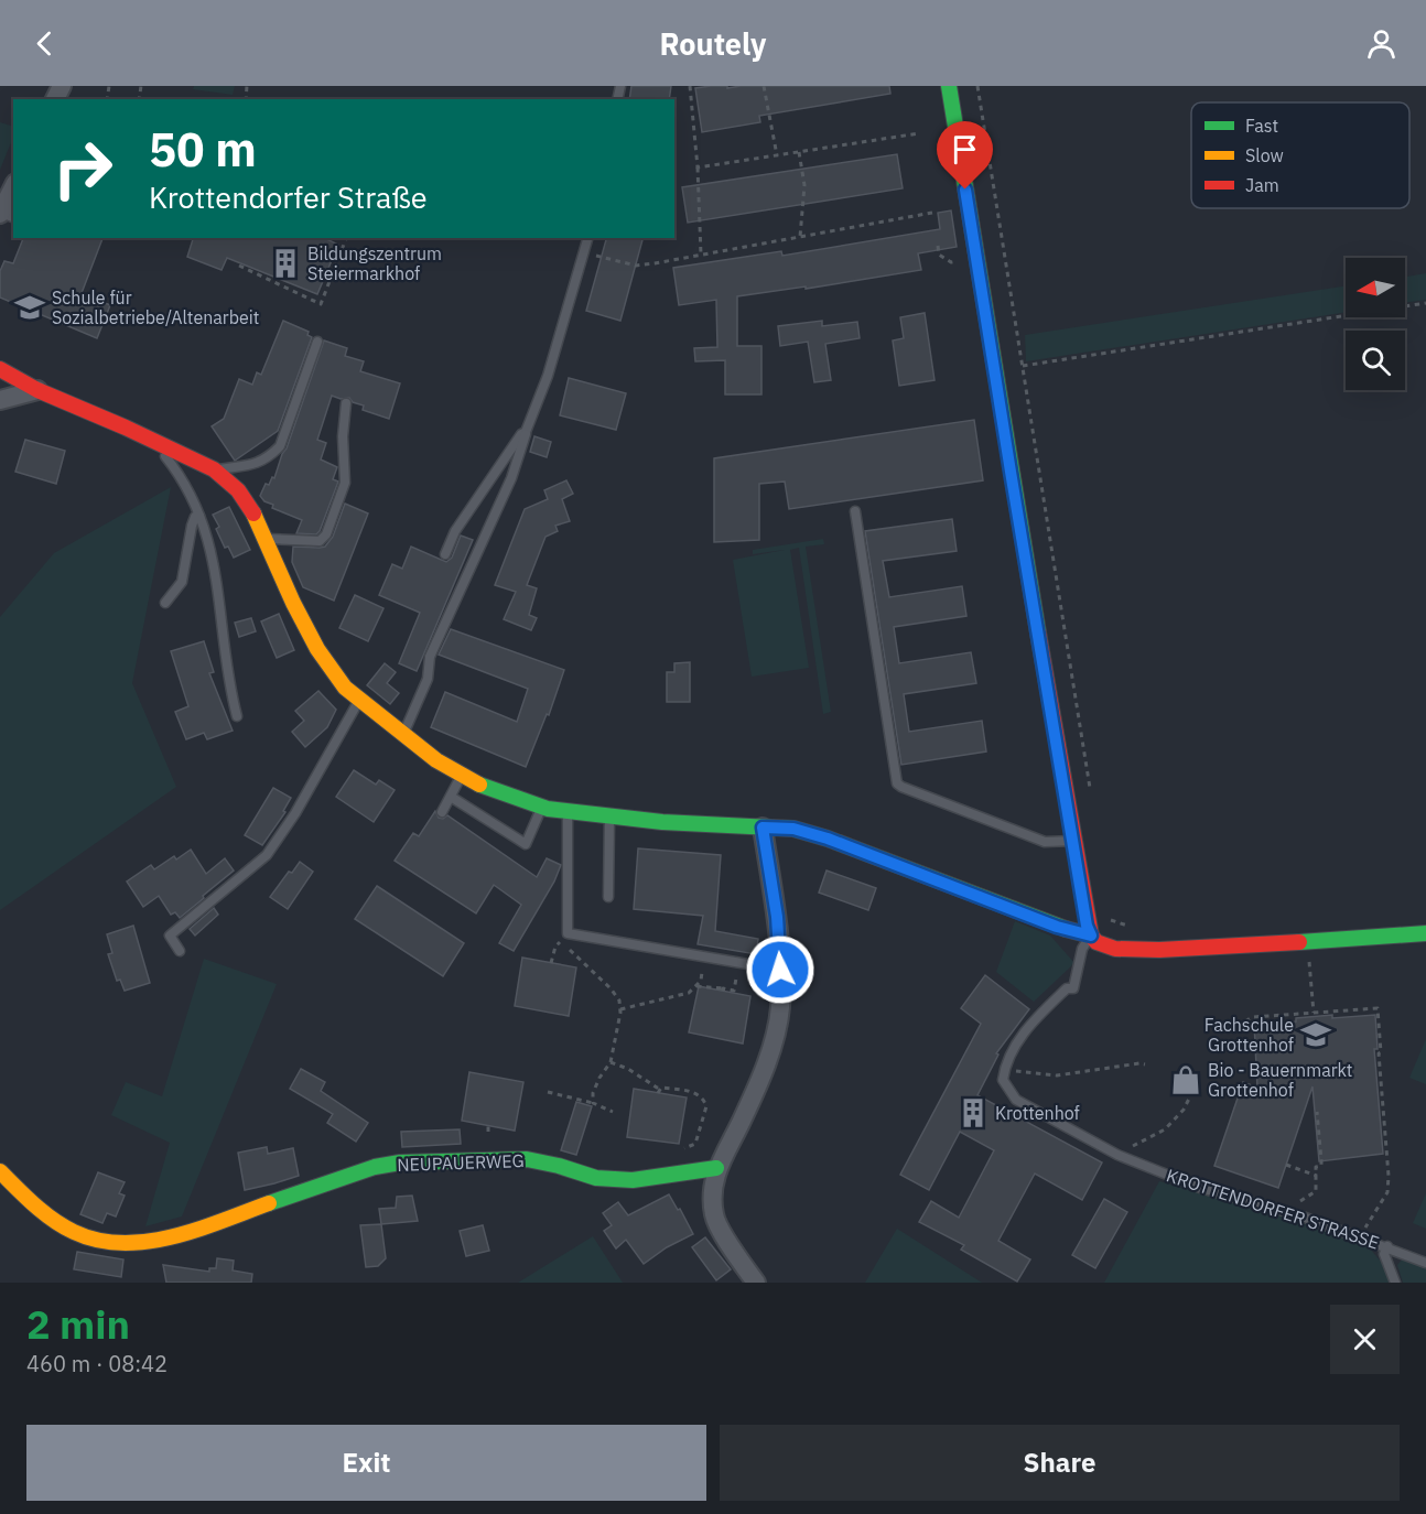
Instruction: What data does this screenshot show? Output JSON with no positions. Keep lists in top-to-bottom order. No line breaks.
{"streets":{"street":["NEUPAUERWEG"],"lane":["KROTTENDORFER STRASSE"]},"places":{"building":["Bildungszentrum Steiermarkhof","Krottenhof"],"school or university":["Schule für Sozialbetriebe/Altenarbeit","Fachschule Grottenhof"],"shop":["Bio - Bauernmarkt Grottenhof"]},"legend":["Fast","Slow","Jam"],"north":"left","page":{"header":"Routely","turn":["50 m","Krottendorfer Straße"],"heading":["2 min","460 m · 08:42"],"buttons":["Exit","Share"]}}
